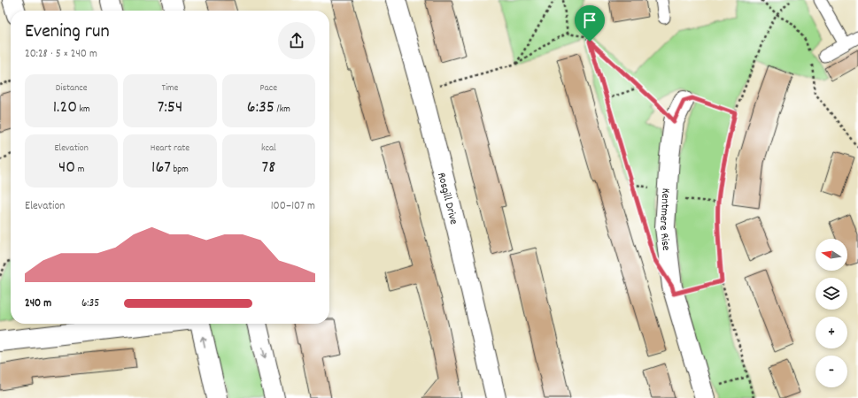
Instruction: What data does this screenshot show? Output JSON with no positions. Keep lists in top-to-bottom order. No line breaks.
{"streets":{"street":["Rosgill Drive","Kentmere Rise"]},"north":"left","page":{"heading":["Evening run","20:28 · 5 × 240 m"],"stats":[["Distance","1.20 km"],["Time","7:54"],["Pace","6:35 /km"],["Elevation","40 m"],["Heart rate","167 bpm"],["kcal","78"]],"chart":["Elevation","100–107 m"],"map_buttons":["+","−"],"list":[{"name":"240 m","note":"6:35"}]}}
